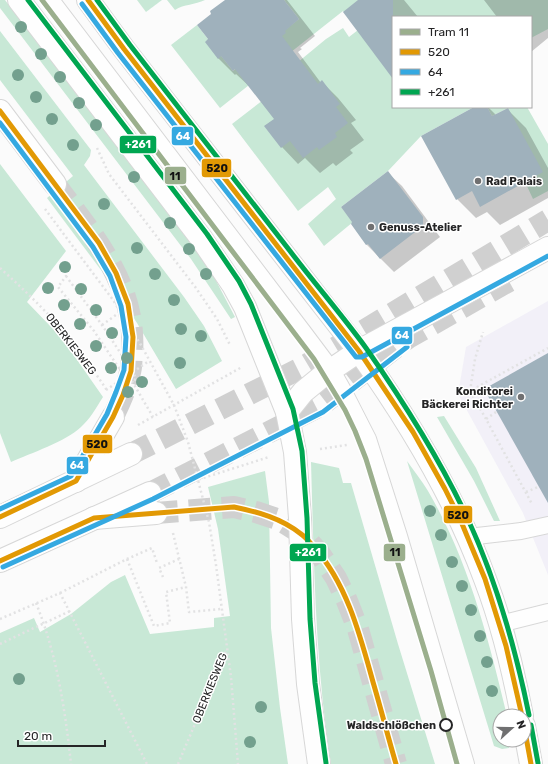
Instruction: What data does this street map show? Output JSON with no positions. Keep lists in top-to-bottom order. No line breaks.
{"streets":{"path":["OBERKIESWEG"]},"places":["Rad Palais","Genuss-Atelier","Konditorei Bäckerei Richter","Waldschlößchen"],"lines":["tram line 11","transit line 520","transit line +261","transit line 64"],"legend":["Tram 11","520","64","+261"],"scale_bar":"20 m","north":"right"}
